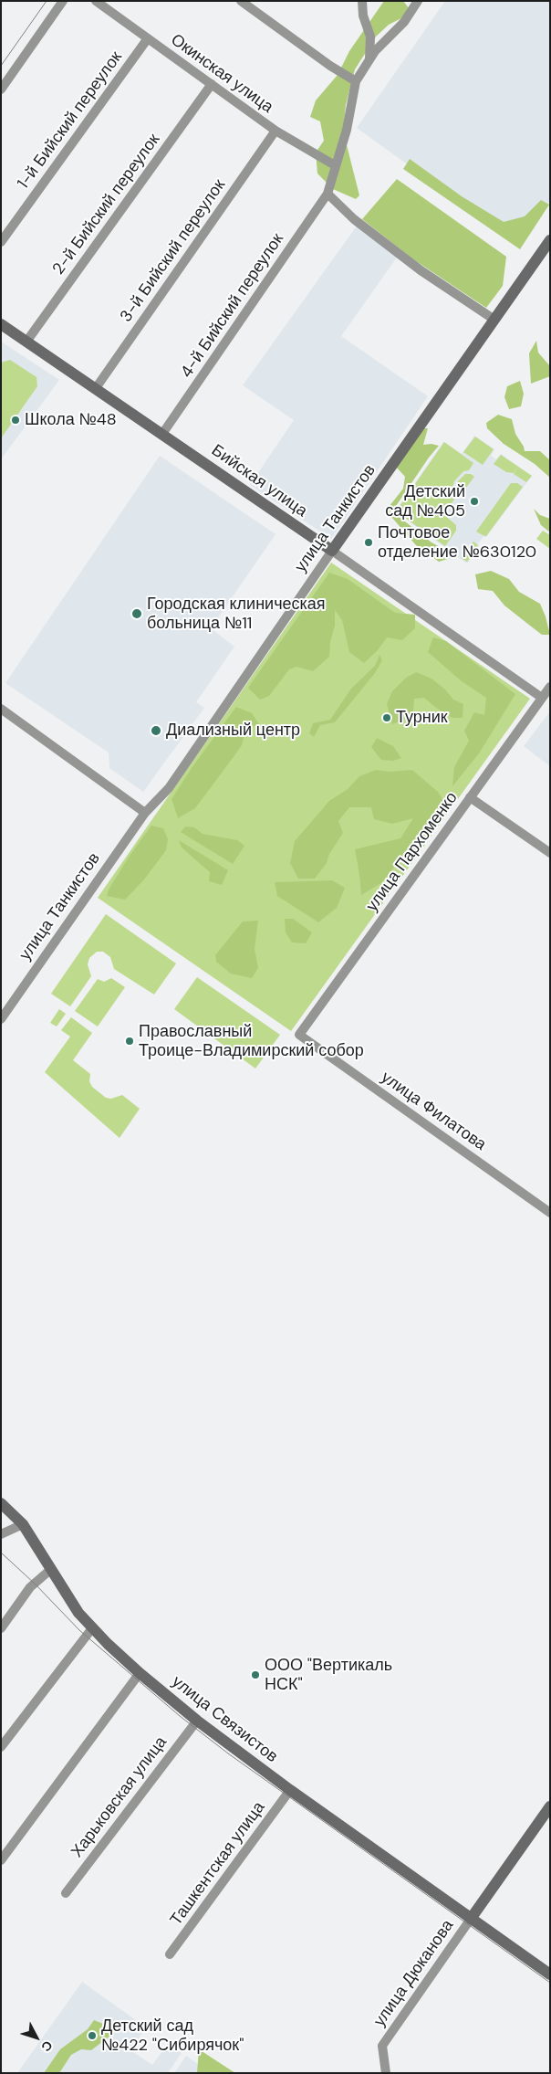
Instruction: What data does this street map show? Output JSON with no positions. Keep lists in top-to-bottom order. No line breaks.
{"streets":{"street":["Окинская улица","1-й Бийский переулок","2-й Бийский переулок","3-й Бийский переулок","4-й Бийский переулок","Бийская улица","улица Танкистов","улица Пархоменко","улица Филатова","улица Связистов","Харьковская улица","Ташкентская улица","улица Дюканова"]},"crossings":[["Окинская улица","1-й Бийский переулок"],["Окинская улица","2-й Бийский переулок"],["Окинская улица","3-й Бийский переулок"],["Окинская улица","4-й Бийский переулок"],["2-й Бийский переулок","Бийская улица"],["3-й Бийский переулок","Бийская улица"],["4-й Бийский переулок","Бийская улица"],["Бийская улица","улица Танкистов"],["Бийская улица","улица Пархоменко"],["улица Пархоменко","улица Филатова"],["улица Связистов","Харьковская улица"],["улица Связистов","Ташкентская улица"],["улица Связистов","улица Дюканова"]],"places":["Школа №48","Детский сад №405","Почтовое отделение №630120","Городская клиническая больница №11","Турник","Диализный центр","Православный Троице-Владимирский собор","ООО \"Вертикаль НСК\"","Детский сад №422 \"Сибирячок\""],"north":"bottom right"}
